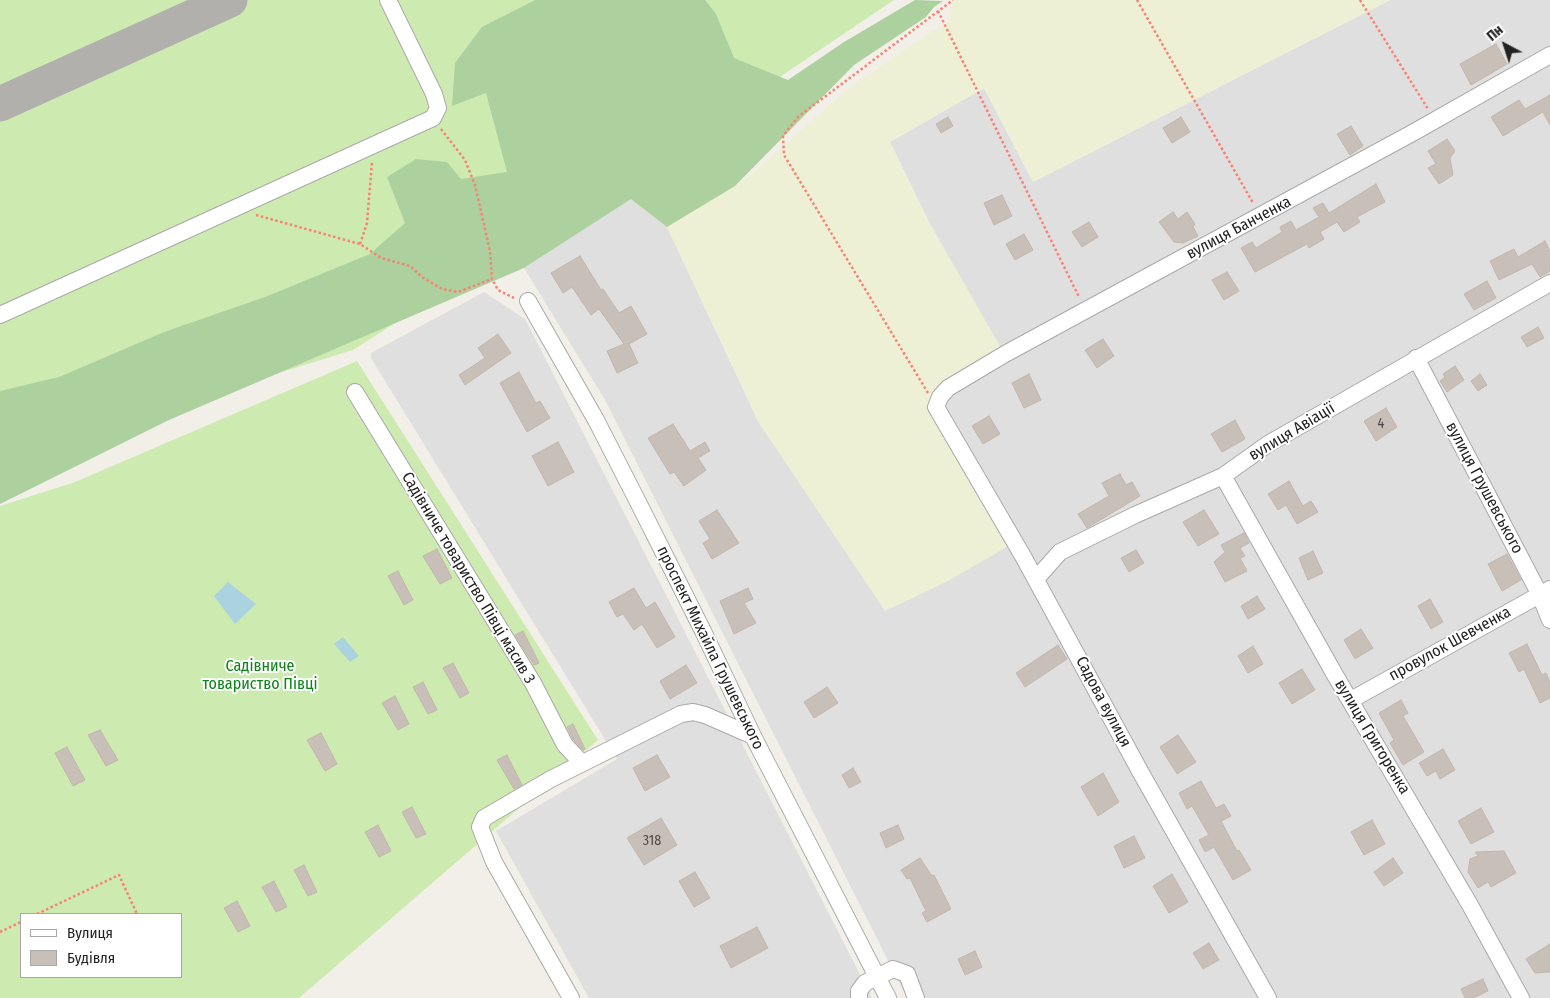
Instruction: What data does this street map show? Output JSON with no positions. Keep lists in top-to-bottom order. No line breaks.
{"streets":{"street":["вулиця Банченка","вулиця Авіації","вулиця Грушевського","Садівниче товариство Півці масив 3","провулок Шевченка","проспект Михайла Грушевського","Садова вулиця","вулиця Григоренка"]},"crossings":[["вулиця Банченка","Садова вулиця"],["вулиця Авіації","вулиця Грушевського"],["вулиця Авіації","Садова вулиця"],["вулиця Авіації","вулиця Григоренка"],["вулиця Грушевського","провулок Шевченка"],["провулок Шевченка","вулиця Григоренка"]],"parks":["Садівниче товариство Півці"],"house_numbers":["4","318"],"legend":["Вулиця","Будівля"],"north":"top left"}
